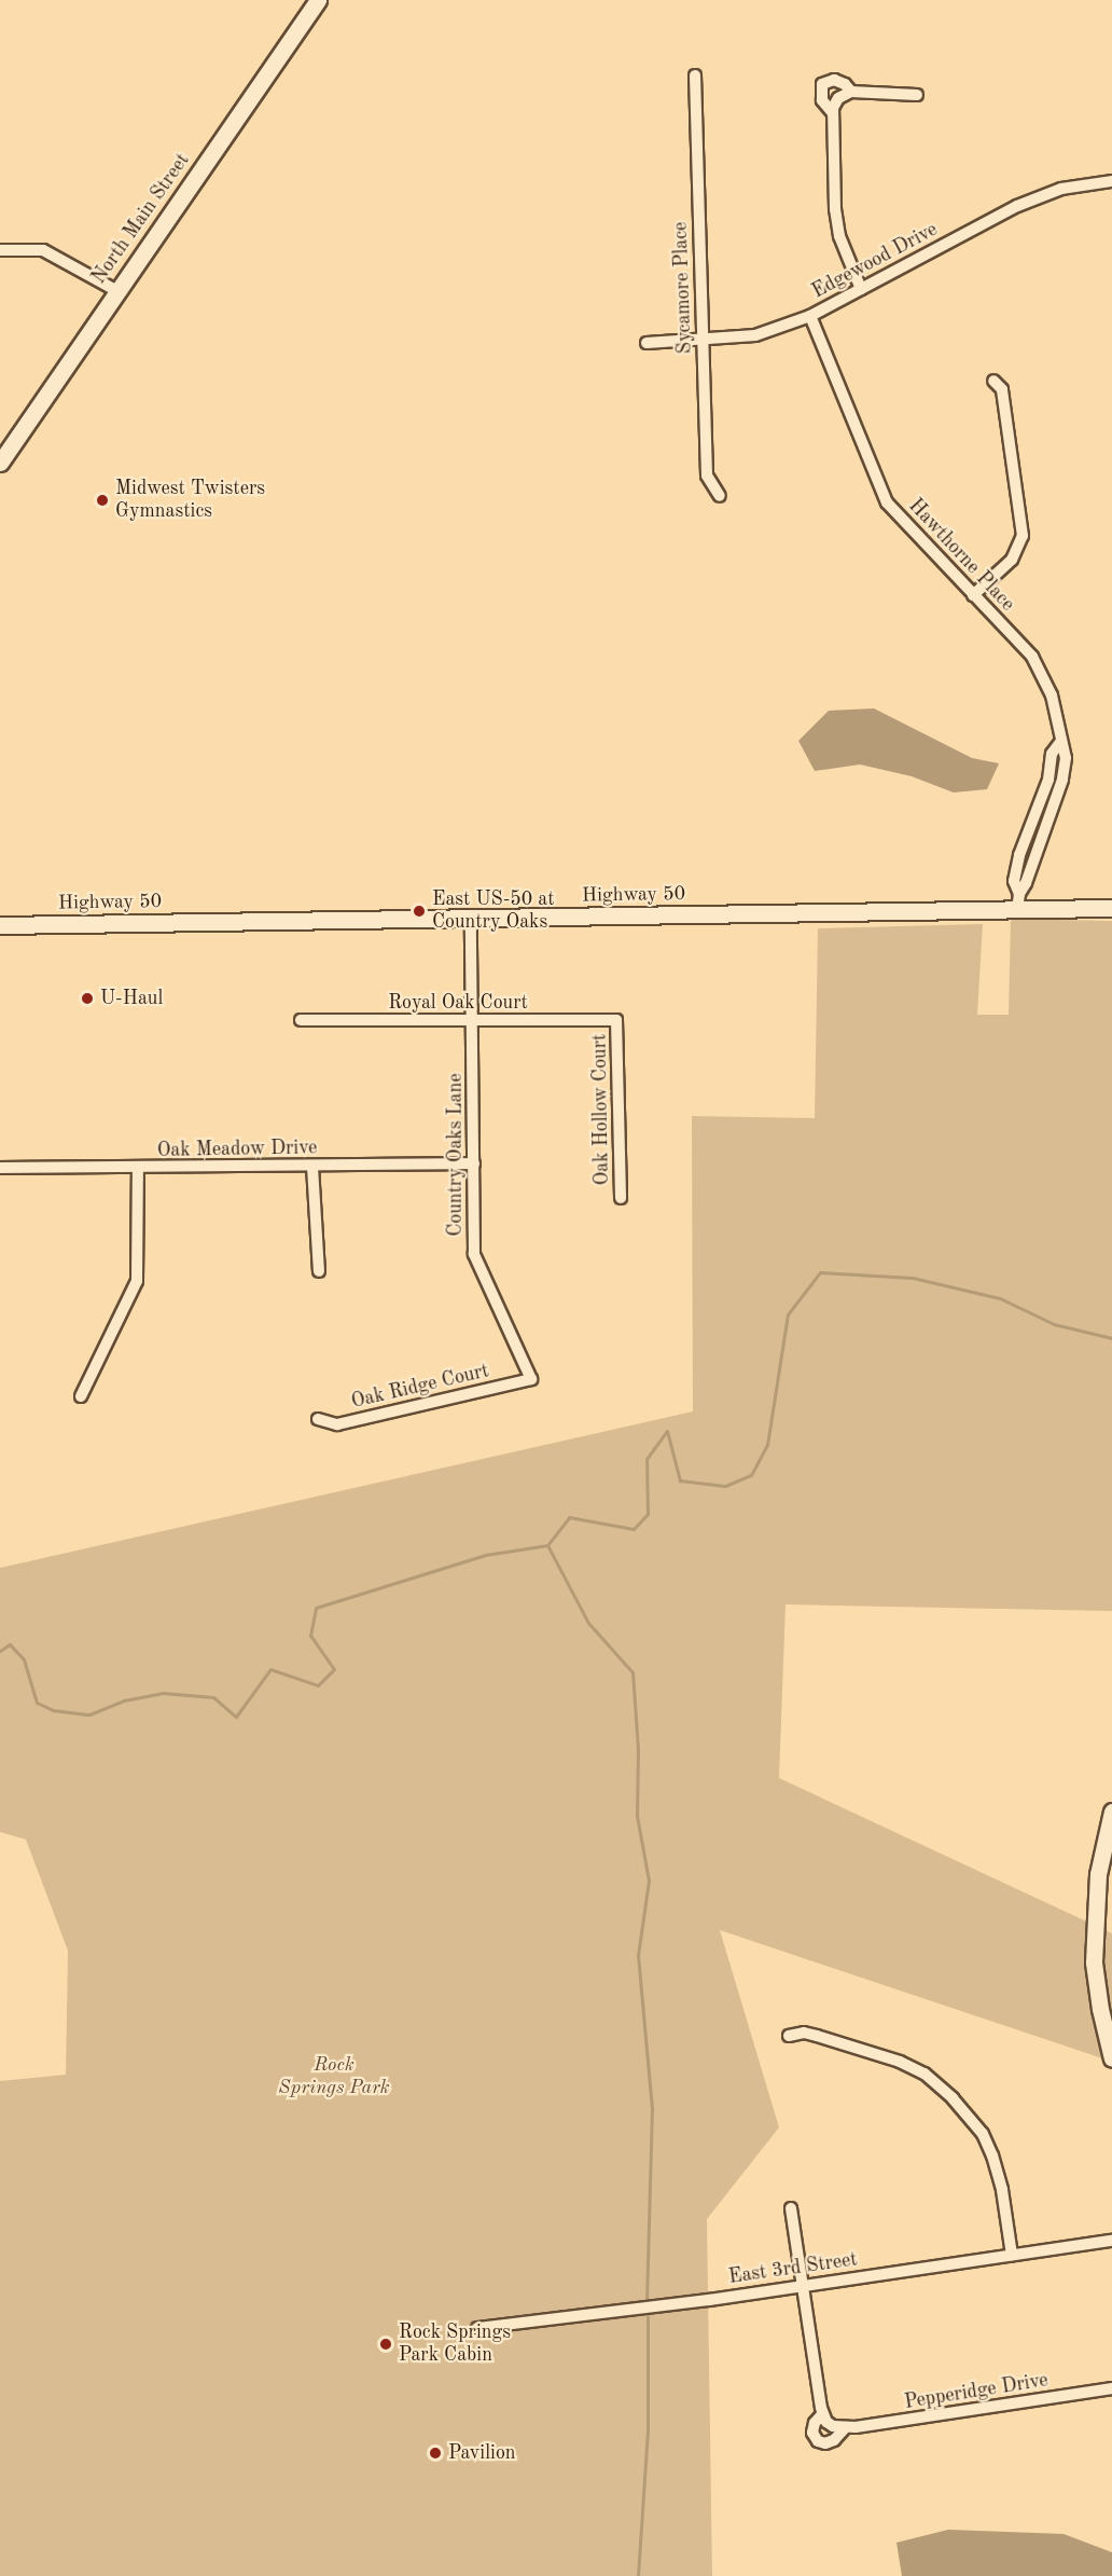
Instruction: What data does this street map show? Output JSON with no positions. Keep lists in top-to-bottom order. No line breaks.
{"streets":{"main road":["North Main Street","Highway 50"],"street":["Edgewood Drive","Sycamore Place","Hawthorne Place","Royal Oak Court","Oak Hollow Court","Oak Meadow Drive","Country Oaks Lane","Oak Ridge Court","East 3rd Street","Pepperidge Drive"]},"crossings":[["Edgewood Drive","Sycamore Place"],["Edgewood Drive","Hawthorne Place"],["Hawthorne Place","Highway 50"],["Highway 50","Country Oaks Lane"],["Royal Oak Court","Oak Hollow Court"],["Royal Oak Court","Country Oaks Lane"],["Oak Meadow Drive","Country Oaks Lane"],["Country Oaks Lane","Oak Ridge Court"]],"parks":["Rock Springs Park"],"places":["Midwest Twisters Gymnastics","East US-50 at Country Oaks","U-Haul","Rock Springs Park Cabin","Pavilion"]}
